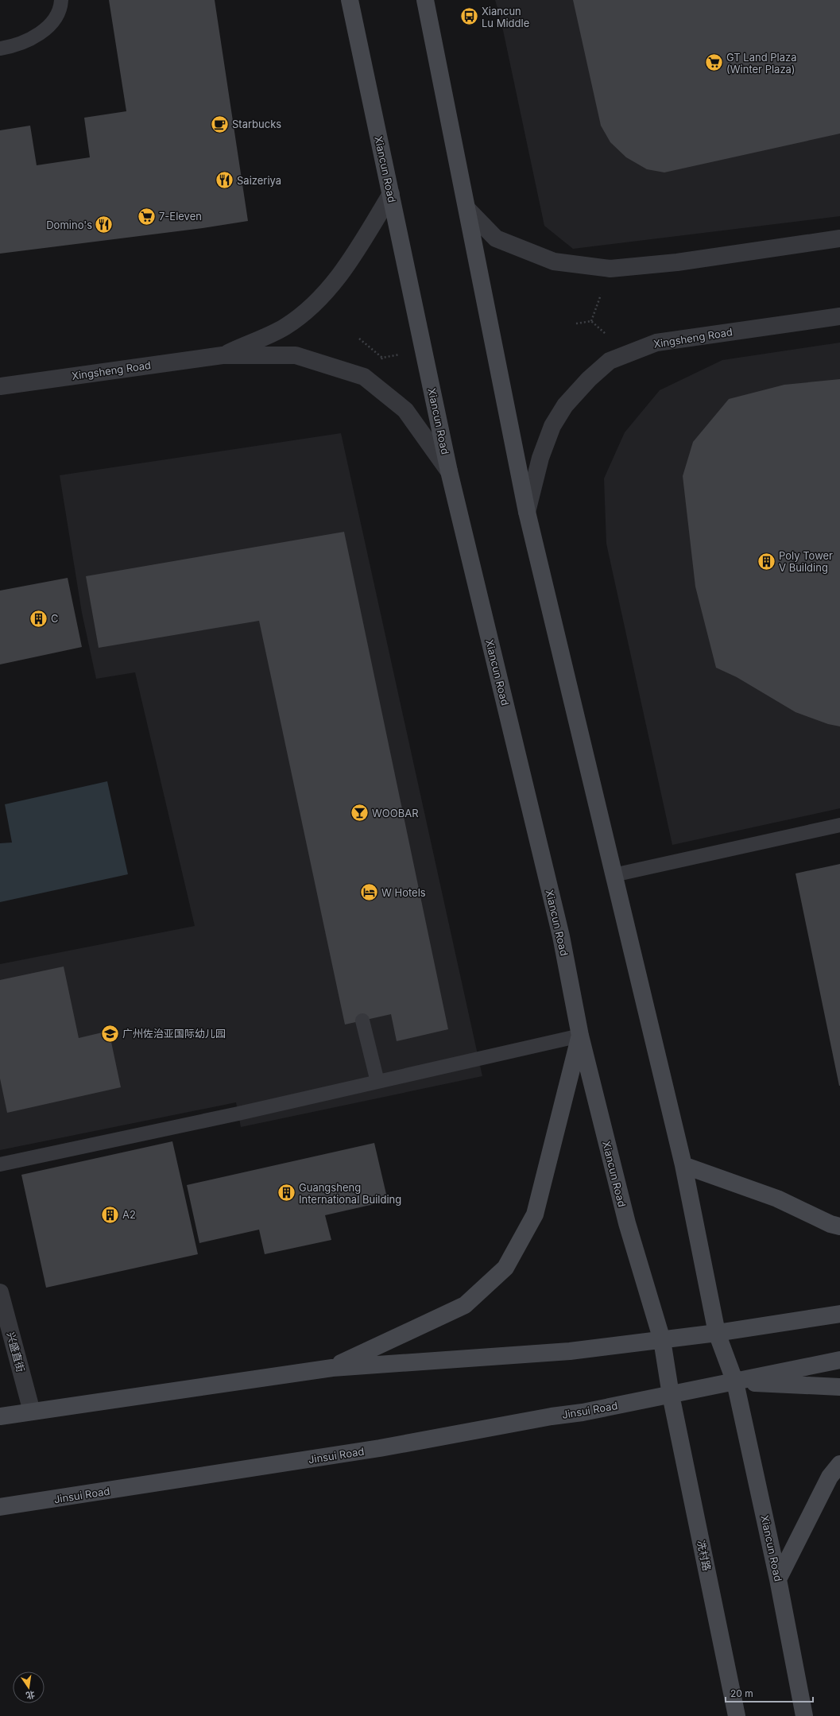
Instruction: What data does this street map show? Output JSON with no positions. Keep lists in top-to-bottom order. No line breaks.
{"streets":{"main road":["Xiancun Road","Jinsui Road","冼村路"],"street":["Xingsheng Road","兴盛直街"]},"crossings":[["Xiancun Road","Jinsui Road"],["Xiancun Road","冼村路"],["Jinsui Road","冼村路"]],"places":{"bus stop":["Xiancun Lu Middle"],"supermarket":["GT Land Plaza (Winter Plaza)","7-Eleven"],"cafe":["Starbucks"],"restaurant":["Saizeriya","Domino's"],"building":["Poly Tower V Building","C","Guangsheng International Building","A2"],"bar":["WOOBAR"],"hotel":["W Hotels"],"school or university":["广州佐治亚国际幼儿园"]},"scale_bar":"20 m","north":"bottom"}
